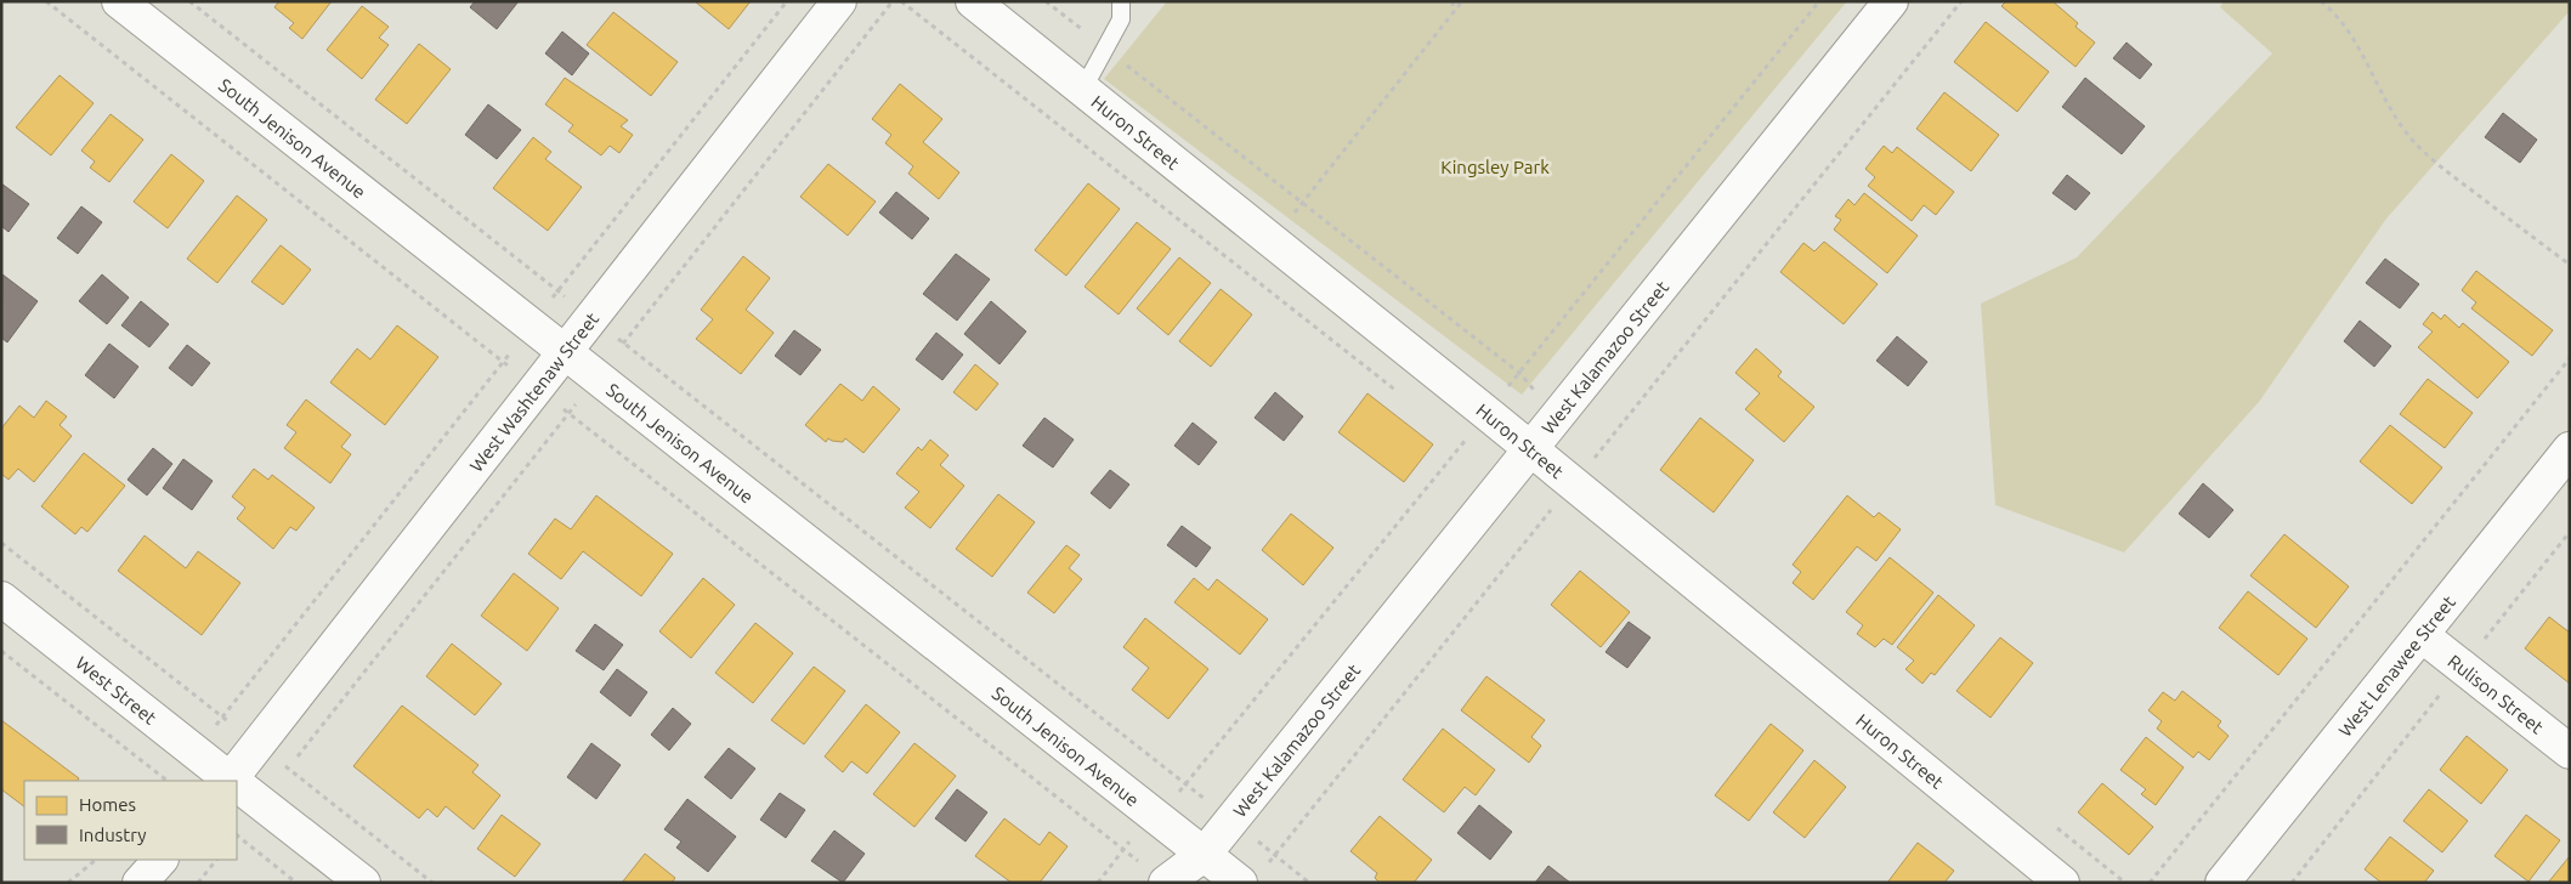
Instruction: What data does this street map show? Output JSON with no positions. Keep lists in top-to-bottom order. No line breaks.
{"streets":{"street":["Huron Street","South Jenison Avenue","West Kalamazoo Street","West Washtenaw Street","West Lenawee Street","West Street","Rulison Street"]},"crossings":[["Huron Street","West Kalamazoo Street"],["South Jenison Avenue","West Kalamazoo Street"],["South Jenison Avenue","West Washtenaw Street"],["West Lenawee Street","Rulison Street"]],"parks":["Kingsley Park"],"legend":["Homes","Industry"]}
